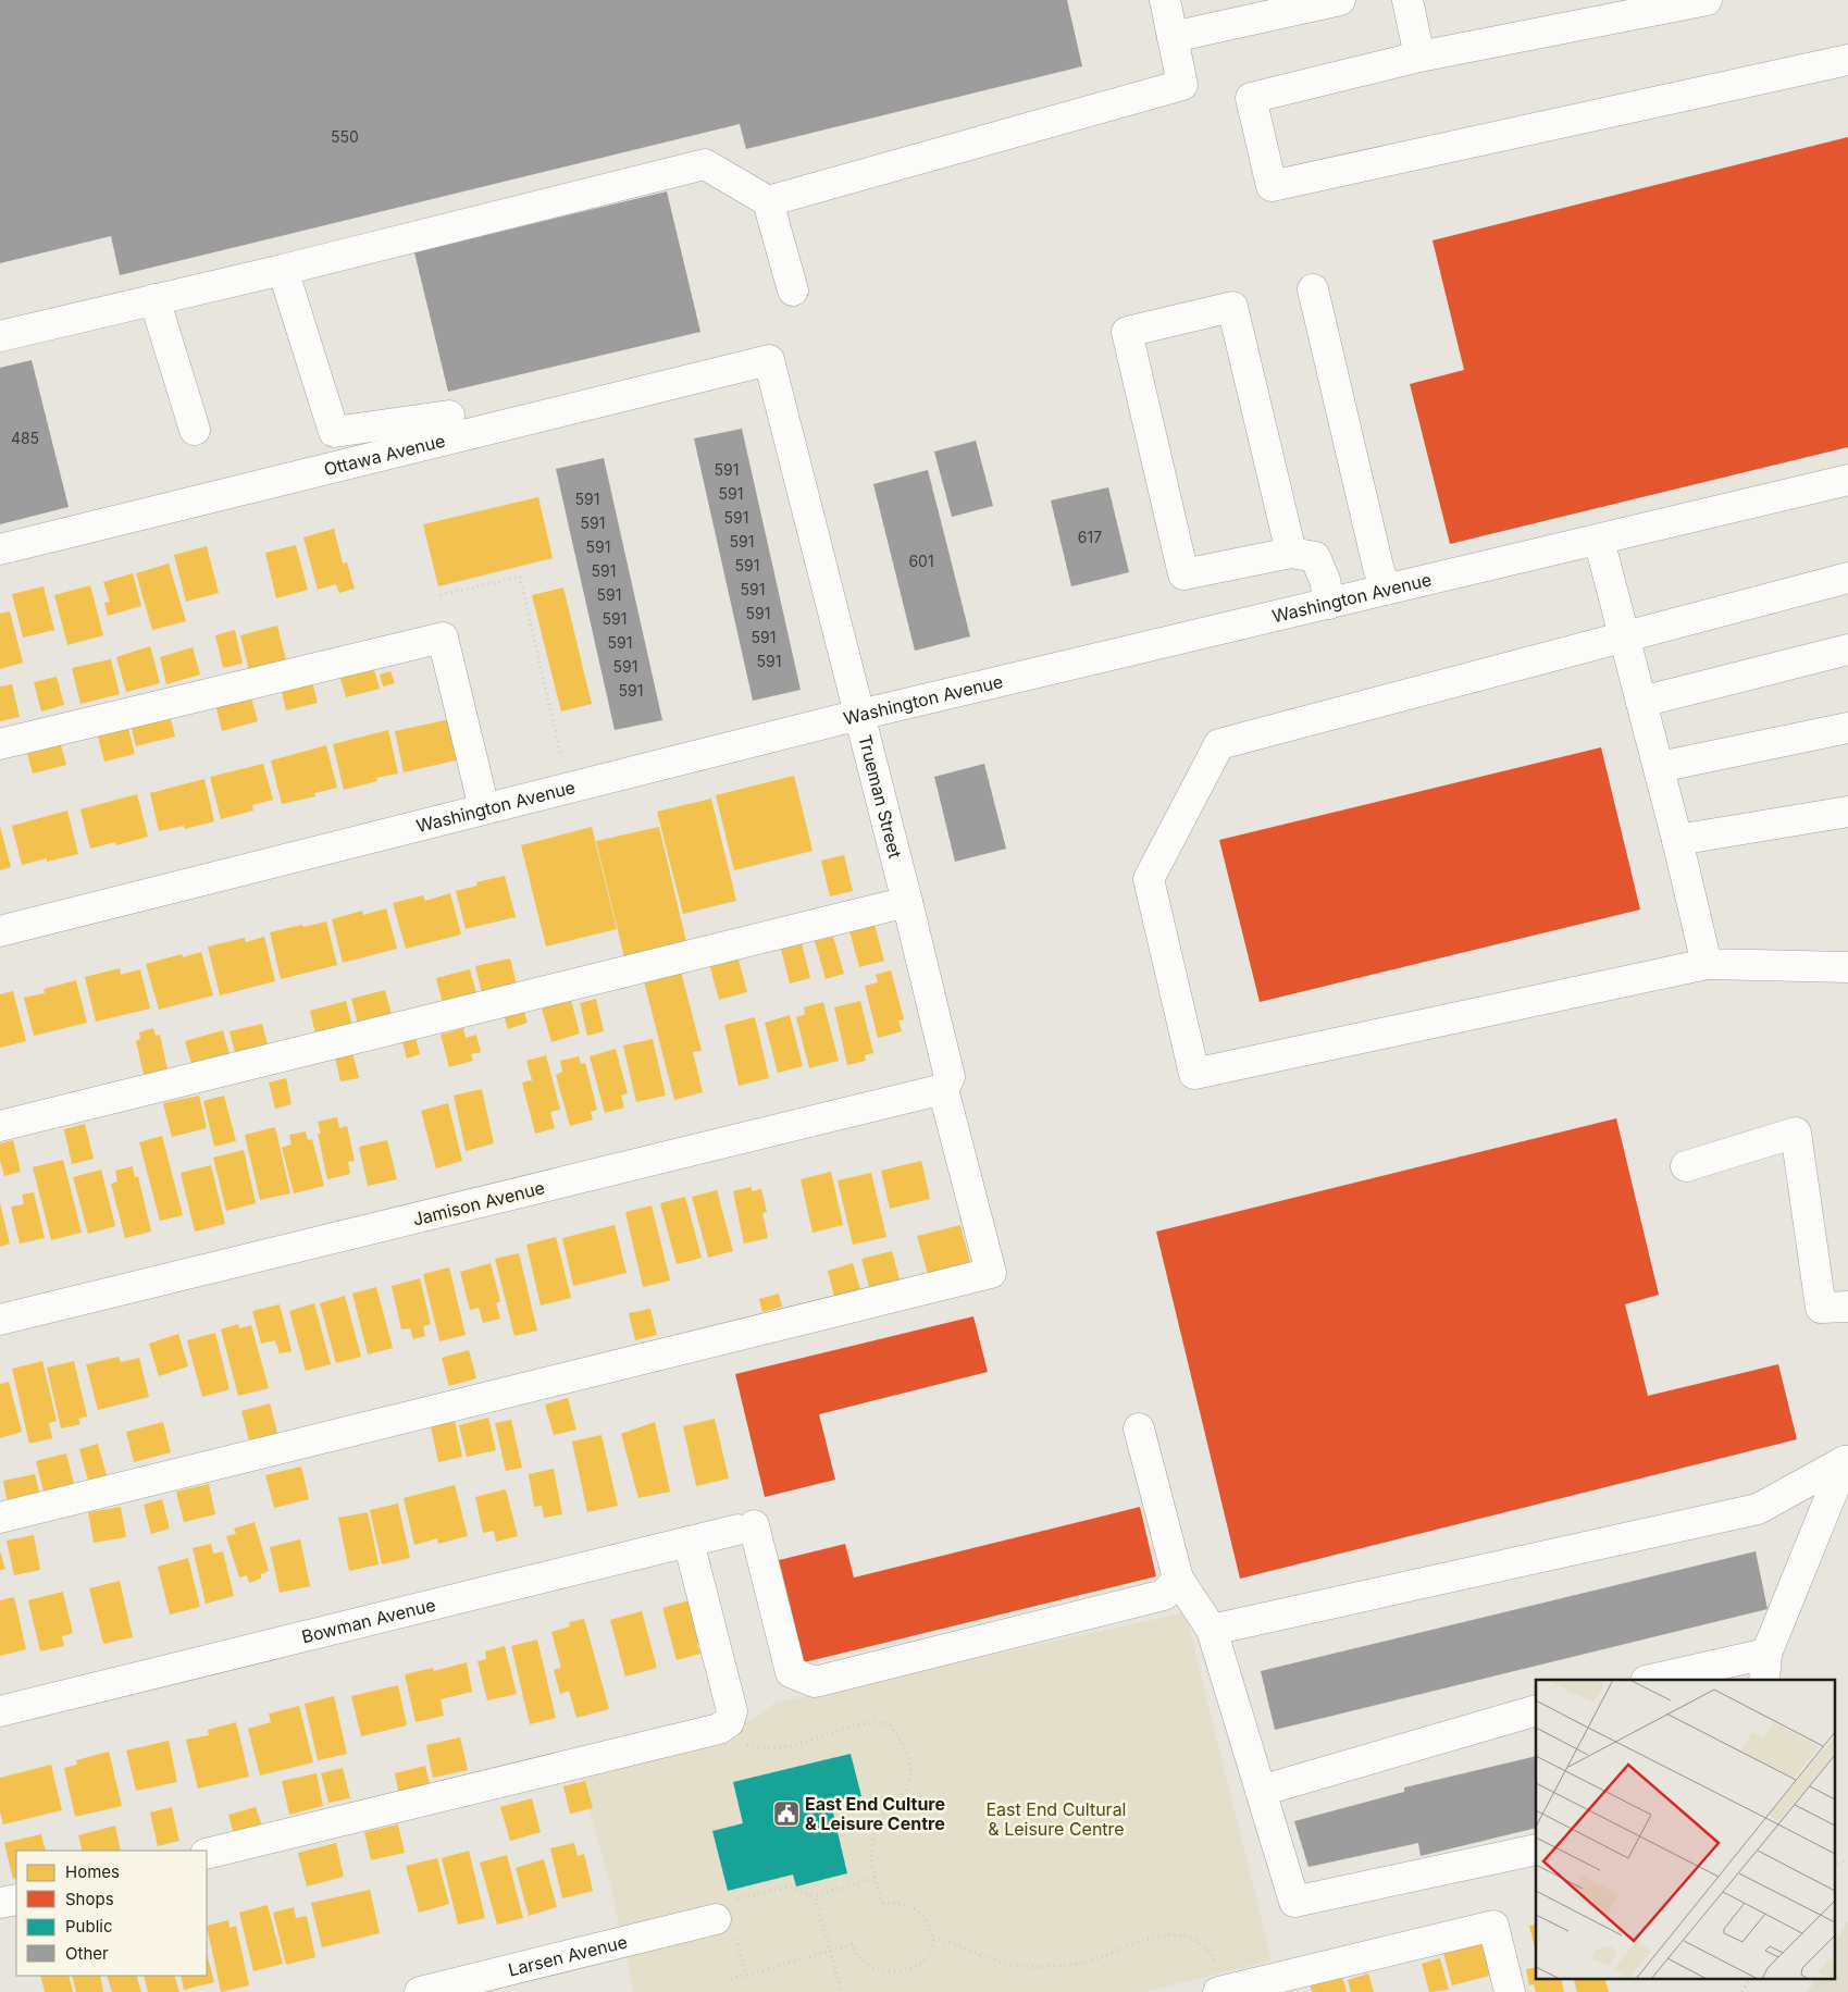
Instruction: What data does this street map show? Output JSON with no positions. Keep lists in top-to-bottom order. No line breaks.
{"streets":{"street":["Ottawa Avenue","Washington Avenue","Trueman Street","Jamison Avenue","Bowman Avenue","Larsen Avenue"]},"crossings":[["Ottawa Avenue","Trueman Street"],["Washington Avenue","Trueman Street"],["Trueman Street","Jamison Avenue"]],"parks":["East End Cultural & Leisure Centre"],"places":{"public building":["East End Culture & Leisure Centre"]},"house_numbers":["550","485","591","591","591","591","591","617","591","591","601","591","591","591","591","591","591","591","591","591","591","591"],"legend":["Homes","Shops","Public","Other"]}
